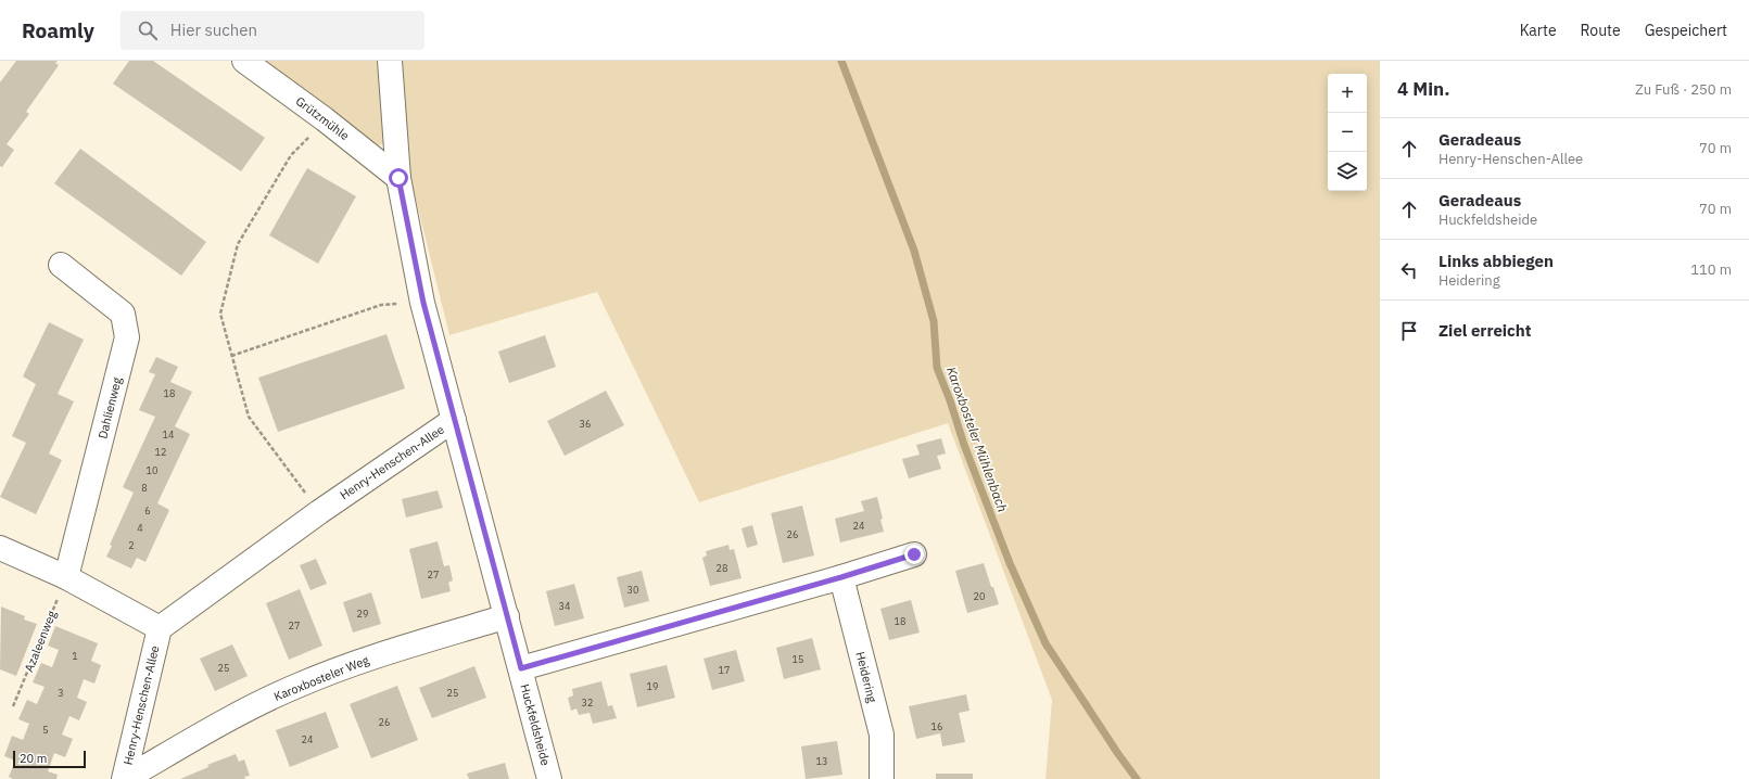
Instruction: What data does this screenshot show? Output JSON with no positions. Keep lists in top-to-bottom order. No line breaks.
{"streets":{"street":["Grützmühle","Dahlienweg","Henry-Henschen-Allee","Heidering","Karoxbosteler Weg","Huckfeldsheide"],"path":["Azaleenweg"]},"crossings":[["Grützmühle","Henry-Henschen-Allee"],["Dahlienweg","Azaleenweg"],["Henry-Henschen-Allee","Karoxbosteler Weg"],["Henry-Henschen-Allee","Huckfeldsheide"],["Karoxbosteler Weg","Huckfeldsheide"]],"water":["Karoxbosteler Mühlenbach"],"house_numbers":["18","36","14","12","10","8","6","24","4","26","2","28","27","30","20","34","29","18","27","1","15","25","17","19","3","25","32","26","16","5","24","13"],"scale_bar":"20 m","page":{"header":"Roamly","search":"Hier suchen","nav":["Karte","Route","Gespeichert"],"heading":["4 Min.","Zu Fuß · 250 m"],"map_buttons":["+","−"],"list":[["Geradeaus","Henry-Henschen-Allee","70 m"],["Geradeaus","Huckfeldsheide","70 m"],["Links abbiegen","Heidering","110 m"],"Ziel erreicht"],"scale":"20 m"}}
